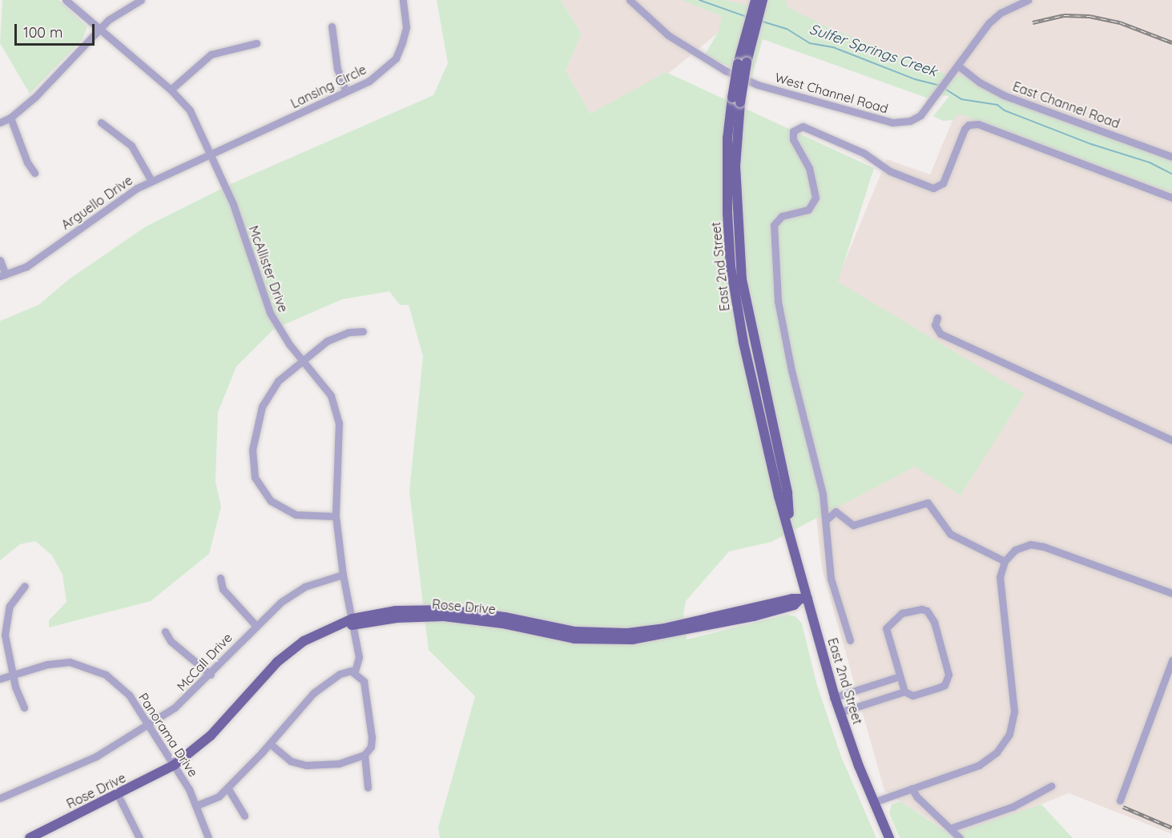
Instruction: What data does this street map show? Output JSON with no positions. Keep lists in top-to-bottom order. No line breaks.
{"streets":{"main road":["East 2nd Street","Rose Drive"],"street":["Lansing Circle","West Channel Road","East Channel Road","Arguello Drive","McAllister Drive","McCall Drive","Panorama Drive"]},"crossings":[["Lansing Circle","Arguello Drive"],["Lansing Circle","McAllister Drive"],["West Channel Road","East Channel Road"],["Arguello Drive","McAllister Drive"],["East 2nd Street","Rose Drive"],["McAllister Drive","Rose Drive"],["McAllister Drive","McCall Drive"],["Rose Drive","Panorama Drive"],["McCall Drive","Panorama Drive"]],"water":["Sulfer Springs Creek"],"scale_bar":"100 m"}
